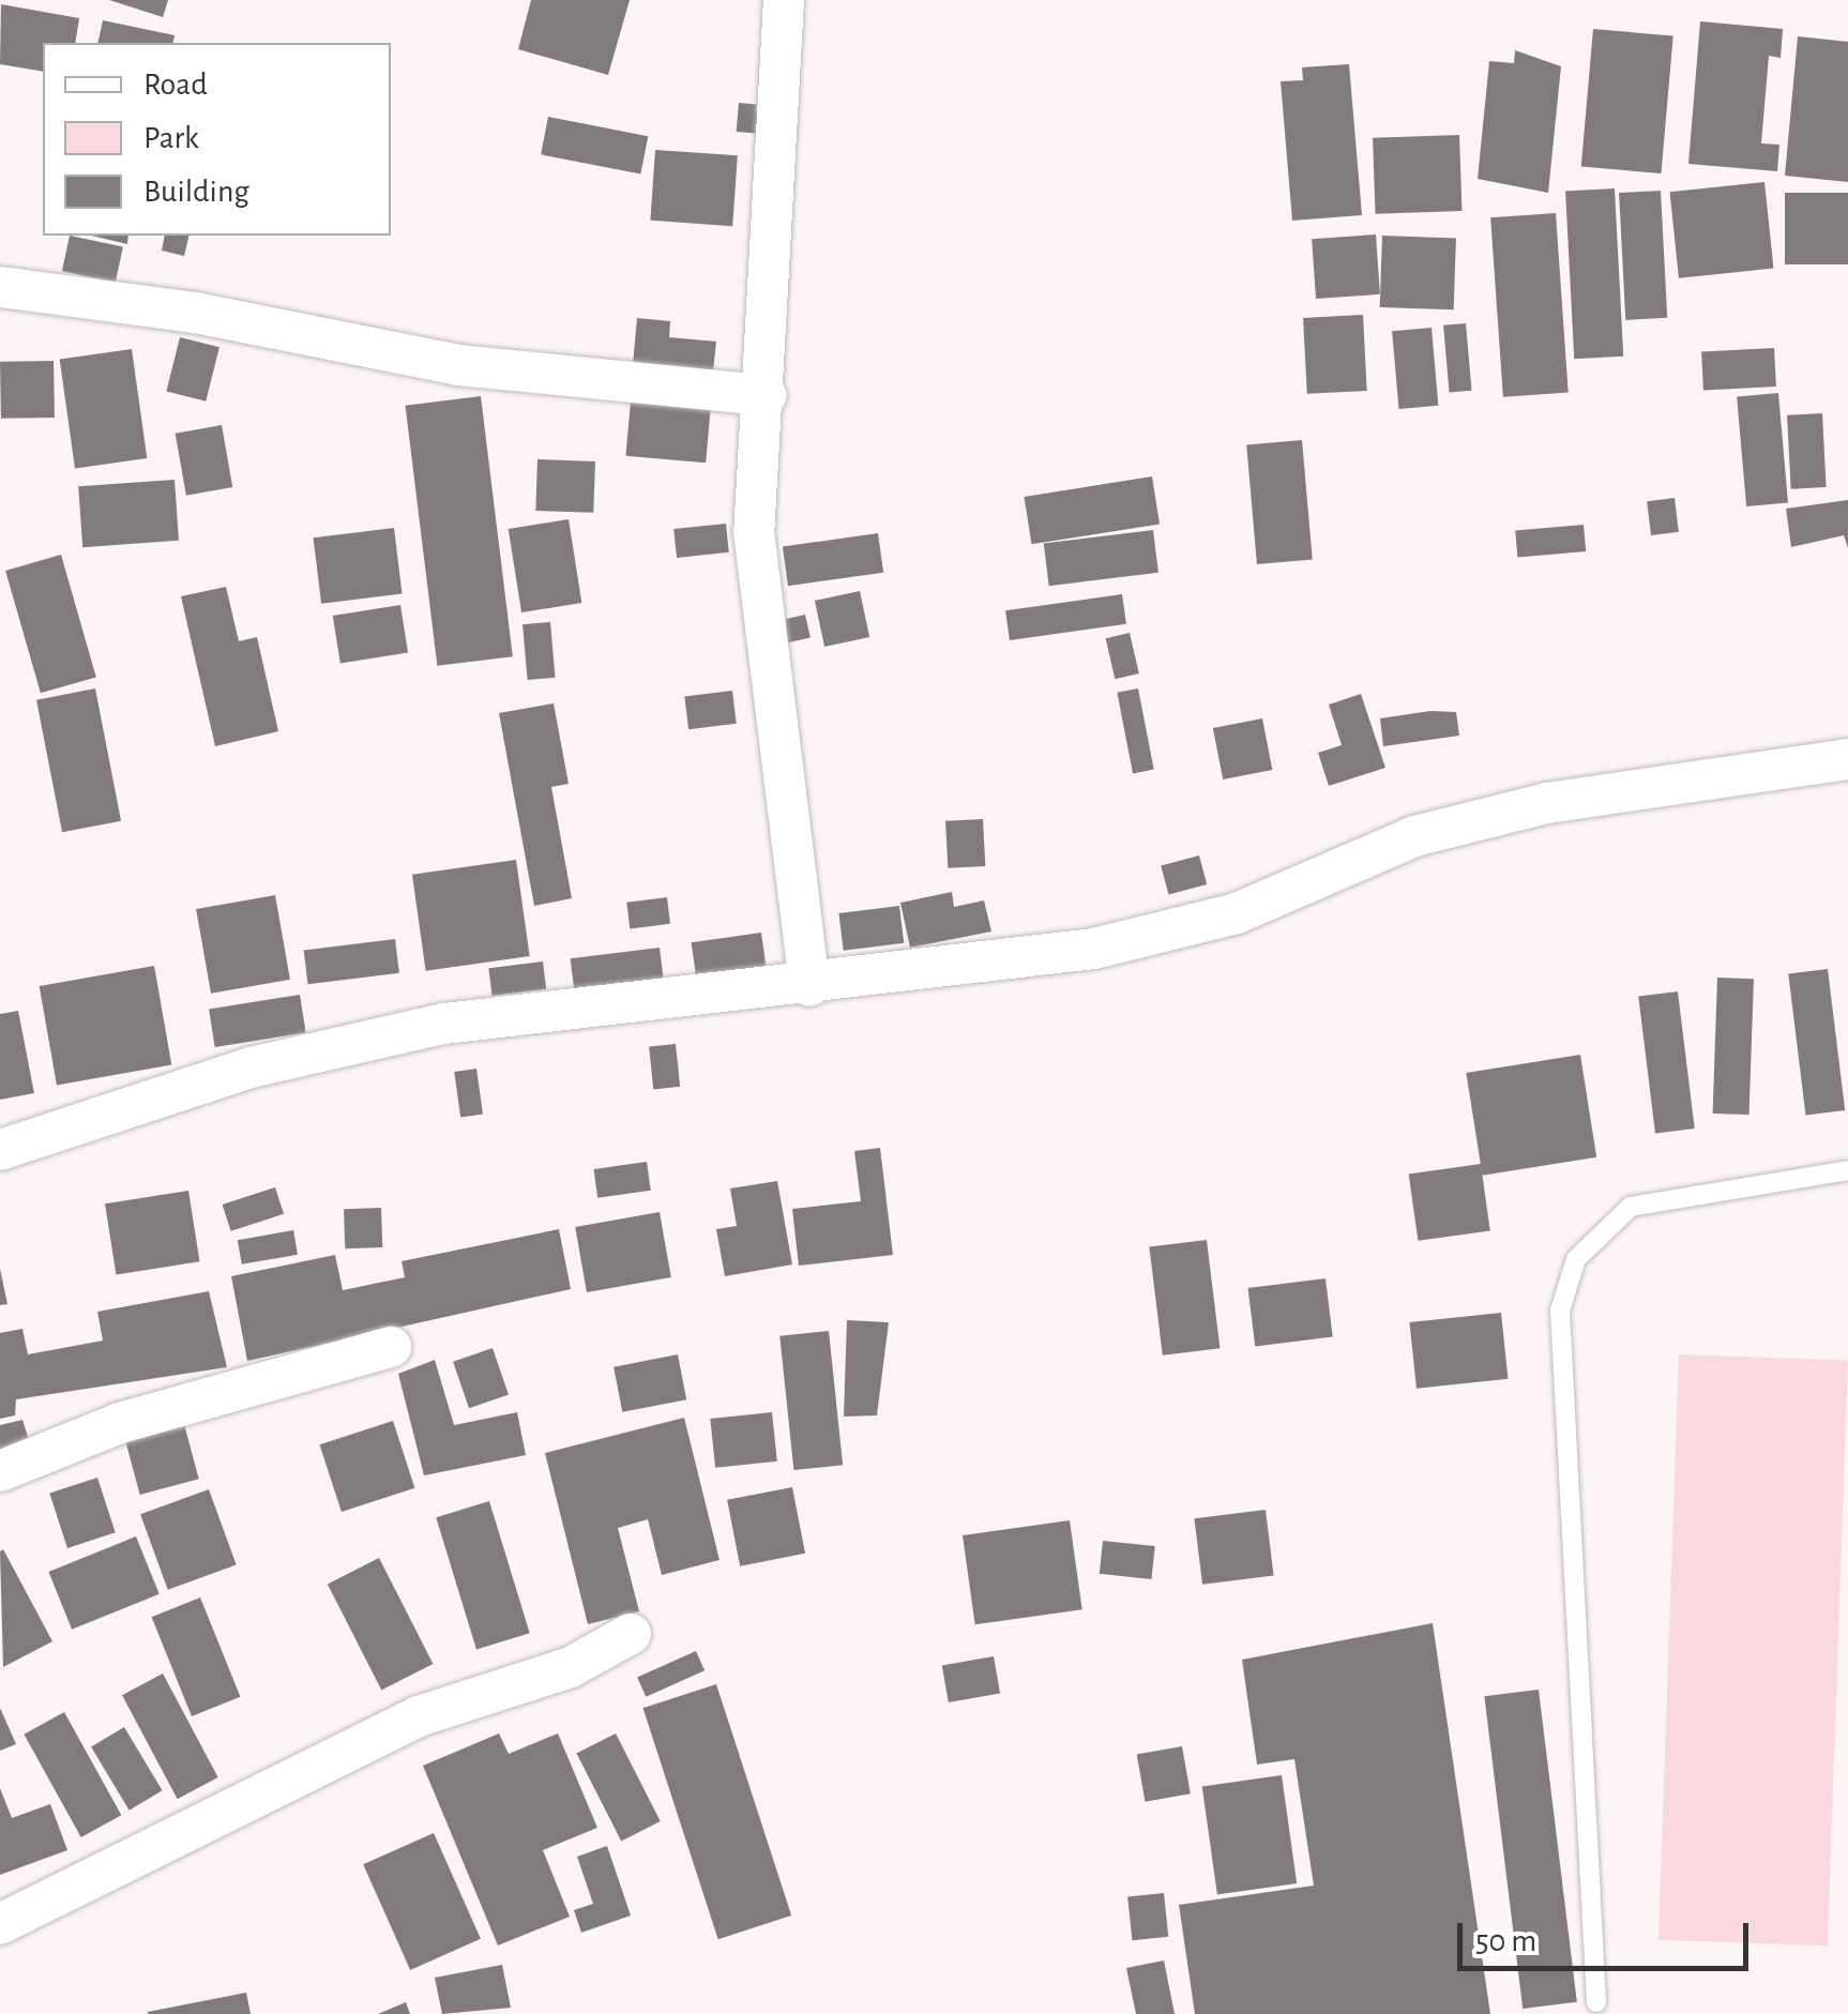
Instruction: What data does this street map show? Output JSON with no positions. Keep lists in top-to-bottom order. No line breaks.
{"legend":["Road","Park","Building"],"scale_bar":"50 m"}
